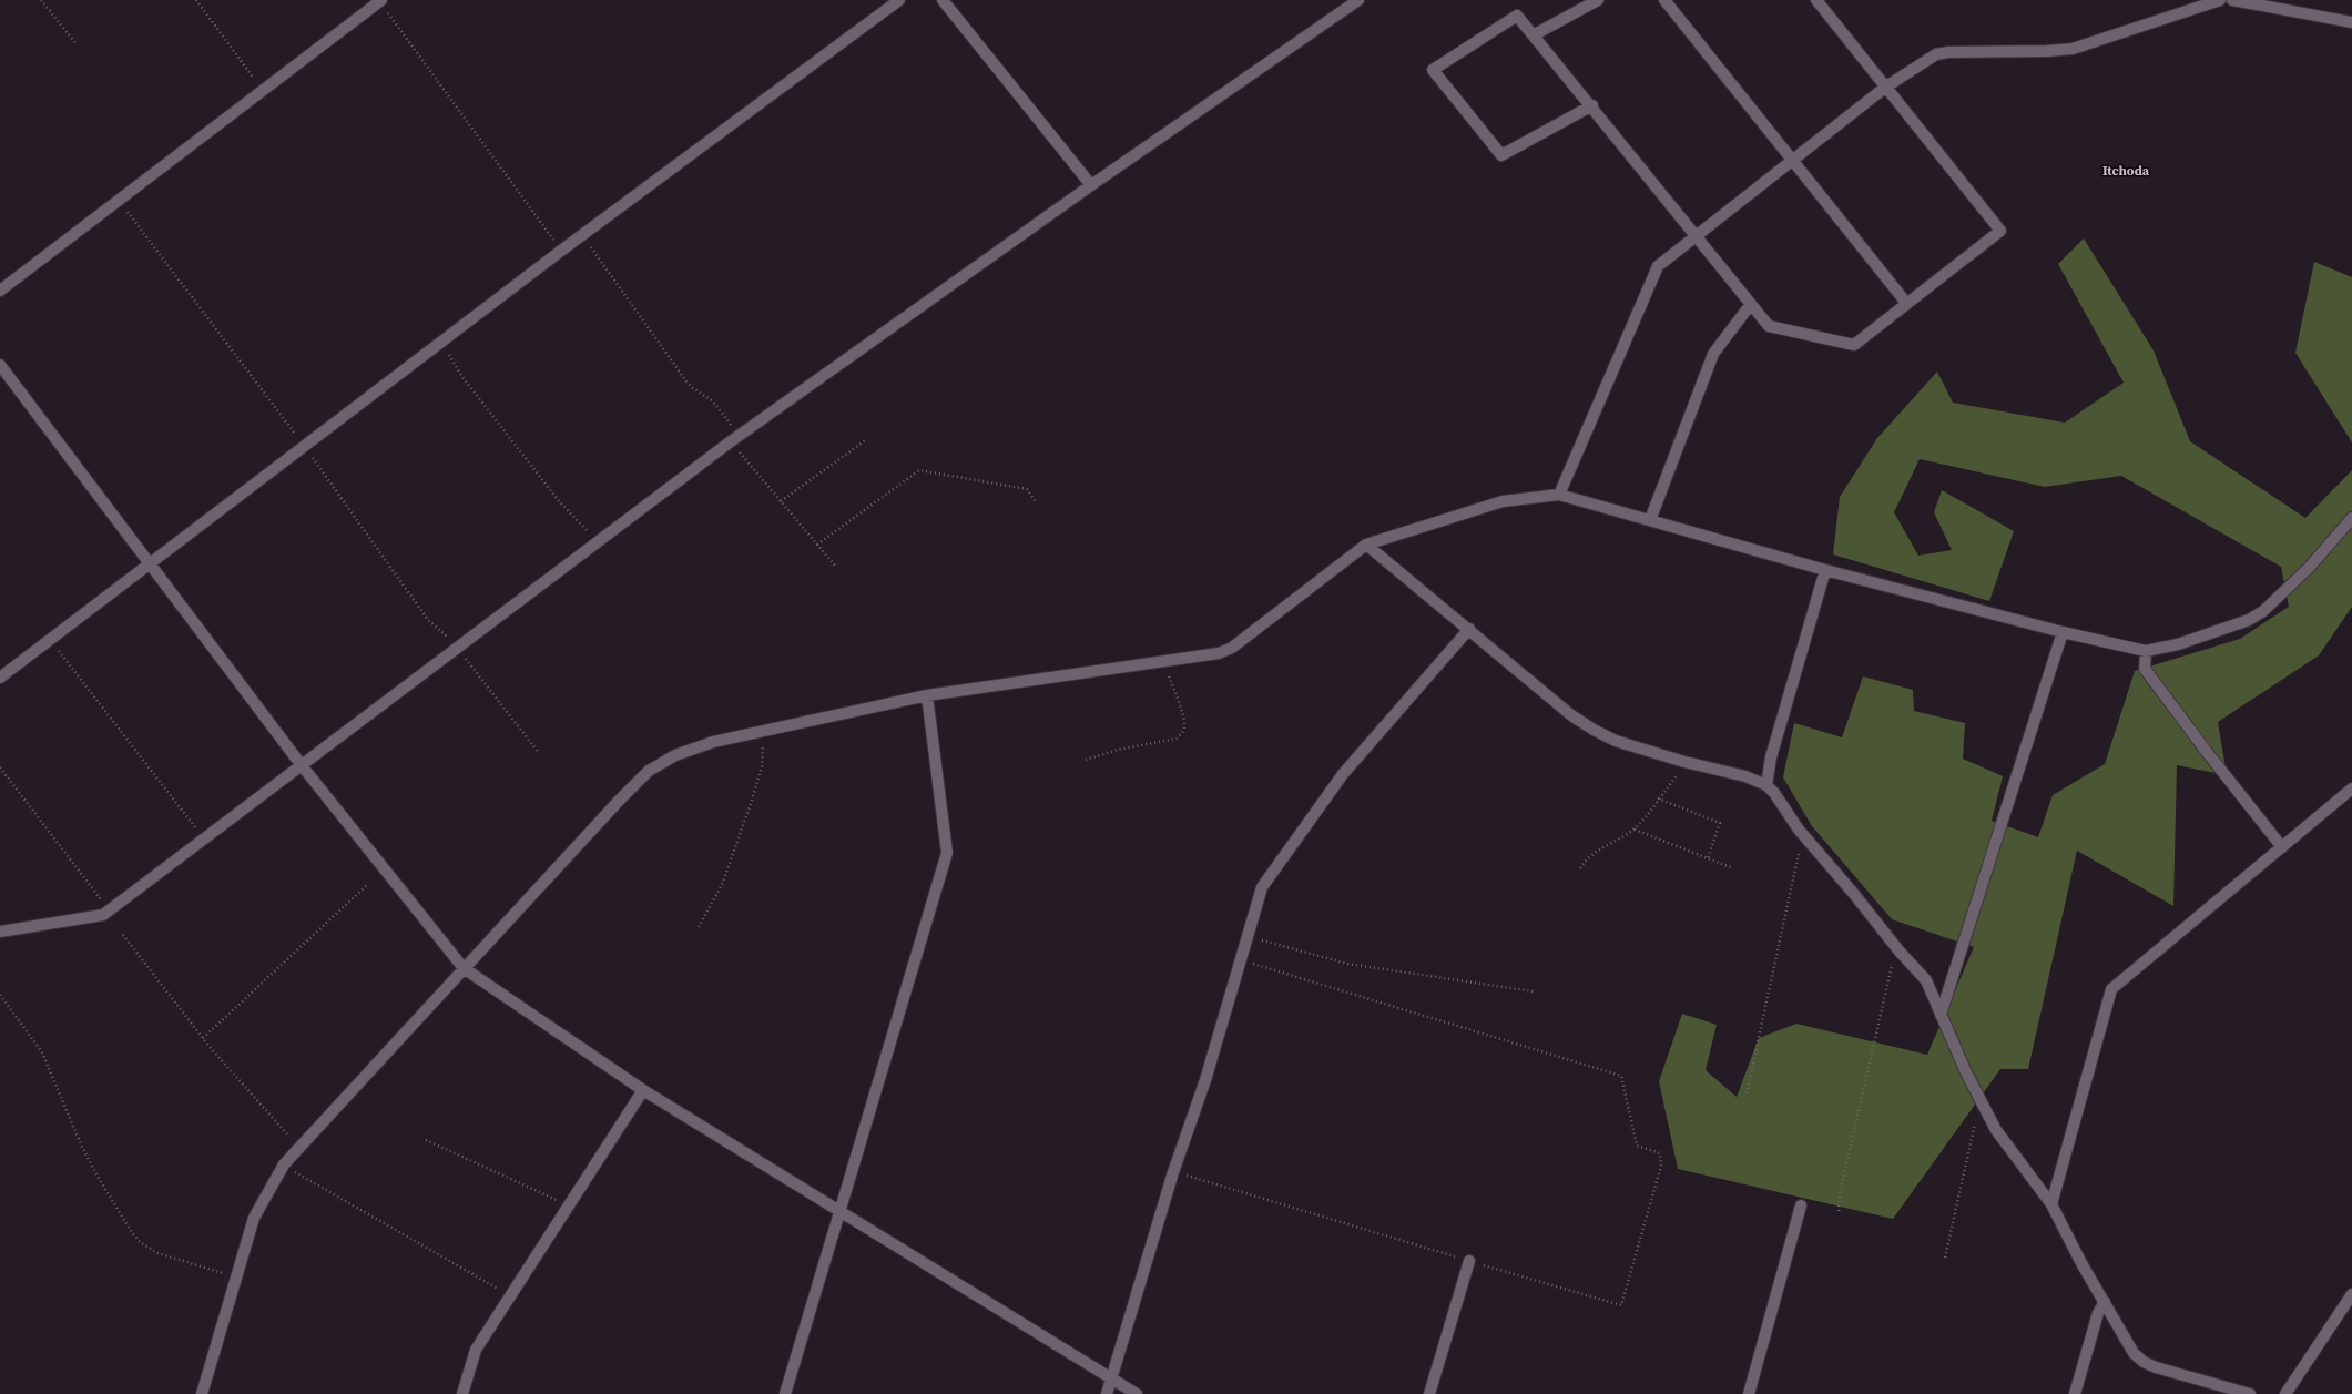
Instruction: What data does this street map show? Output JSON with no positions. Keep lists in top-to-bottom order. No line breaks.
{"districts":["Itchoda"]}
